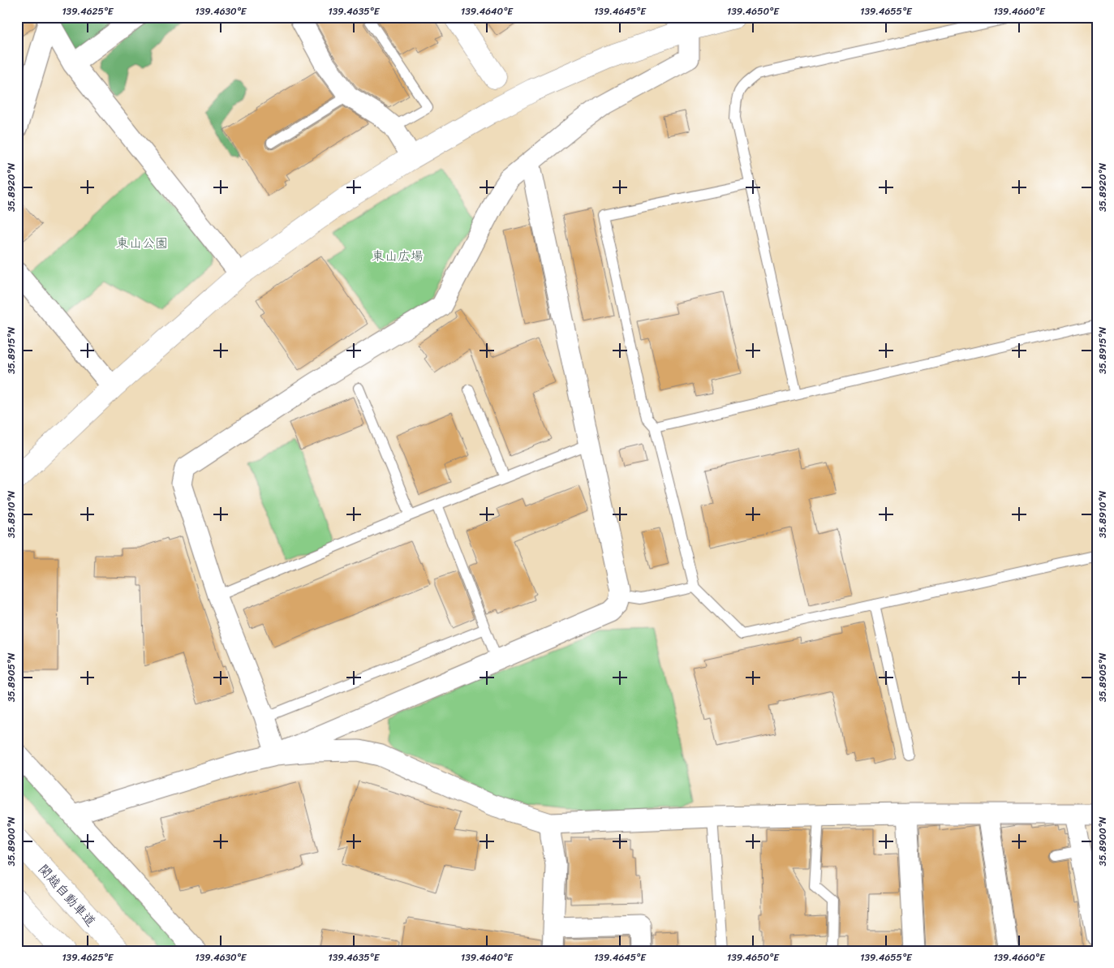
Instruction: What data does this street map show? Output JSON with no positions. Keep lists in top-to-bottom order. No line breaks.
{"streets":{"main road":["関越自動車道"]},"parks":["東山公園","東山広場"],"coordinates":["139.4625°E","139.4630°E","139.4635°E","139.4640°E","139.4645°E","139.4650°E","139.4655°E","139.4660°E","35.8920°N","35.8915°N","35.8910°N","35.8905°N","35.8900°N"]}
